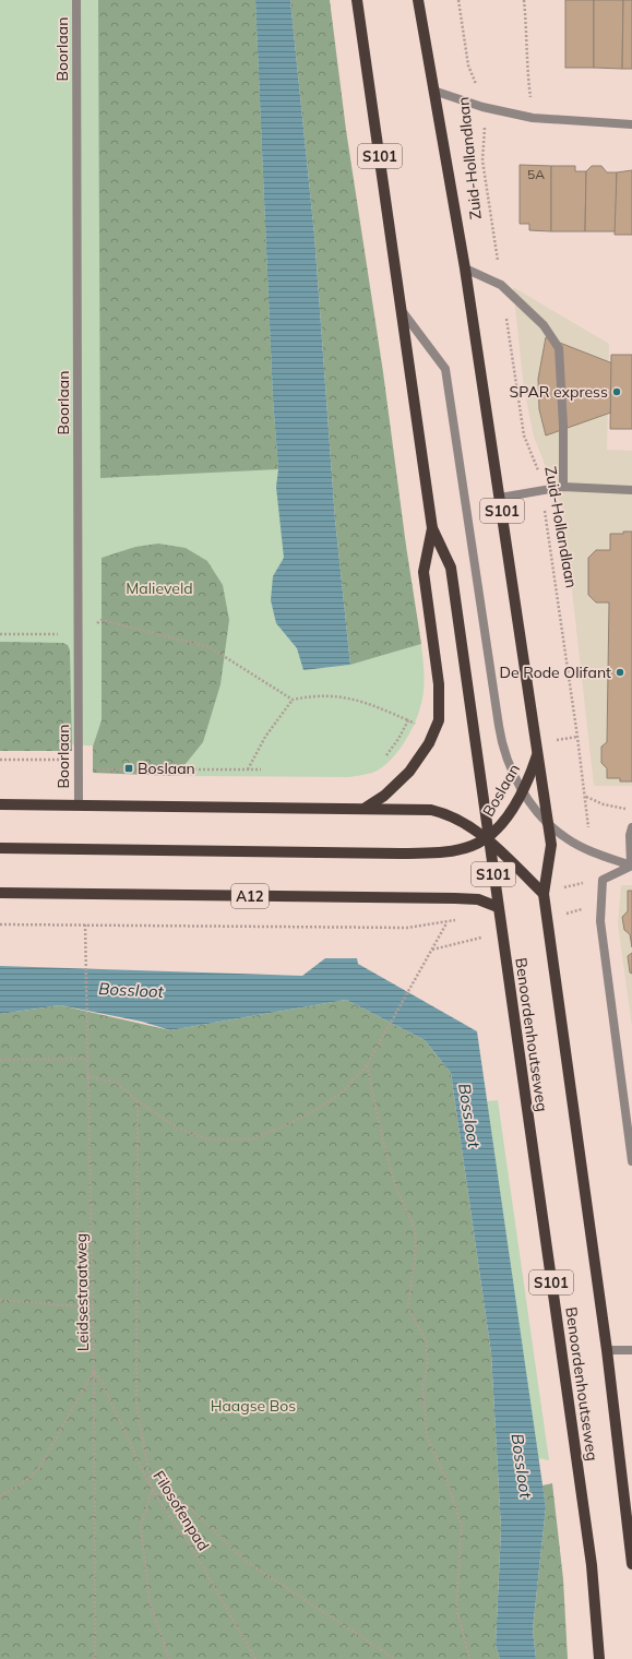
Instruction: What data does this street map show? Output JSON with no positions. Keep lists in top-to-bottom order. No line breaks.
{"streets":{"main road":["S101","Zuid-Hollandlaan","Boslaan","A12","Benoordenhoutseweg"],"street":["Boorlaan"],"path":["Leidsestraatweg","Filosofenpad"]},"crossings":[["Boorlaan","Boslaan"],["S101","Boslaan"],["S101","A12"],["S101","Benoordenhoutseweg"],["Zuid-Hollandlaan","Boslaan"],["Zuid-Hollandlaan","Benoordenhoutseweg"],["Boslaan","Benoordenhoutseweg"],["A12","Benoordenhoutseweg"],["Leidsestraatweg","Filosofenpad"]],"water":["Bossloot"],"parks":["Malieveld","Haagse Bos"],"places":{"other":["SPAR express","De Rode Olifant"],"transit":["Boslaan"]},"house_numbers":["5A"]}
